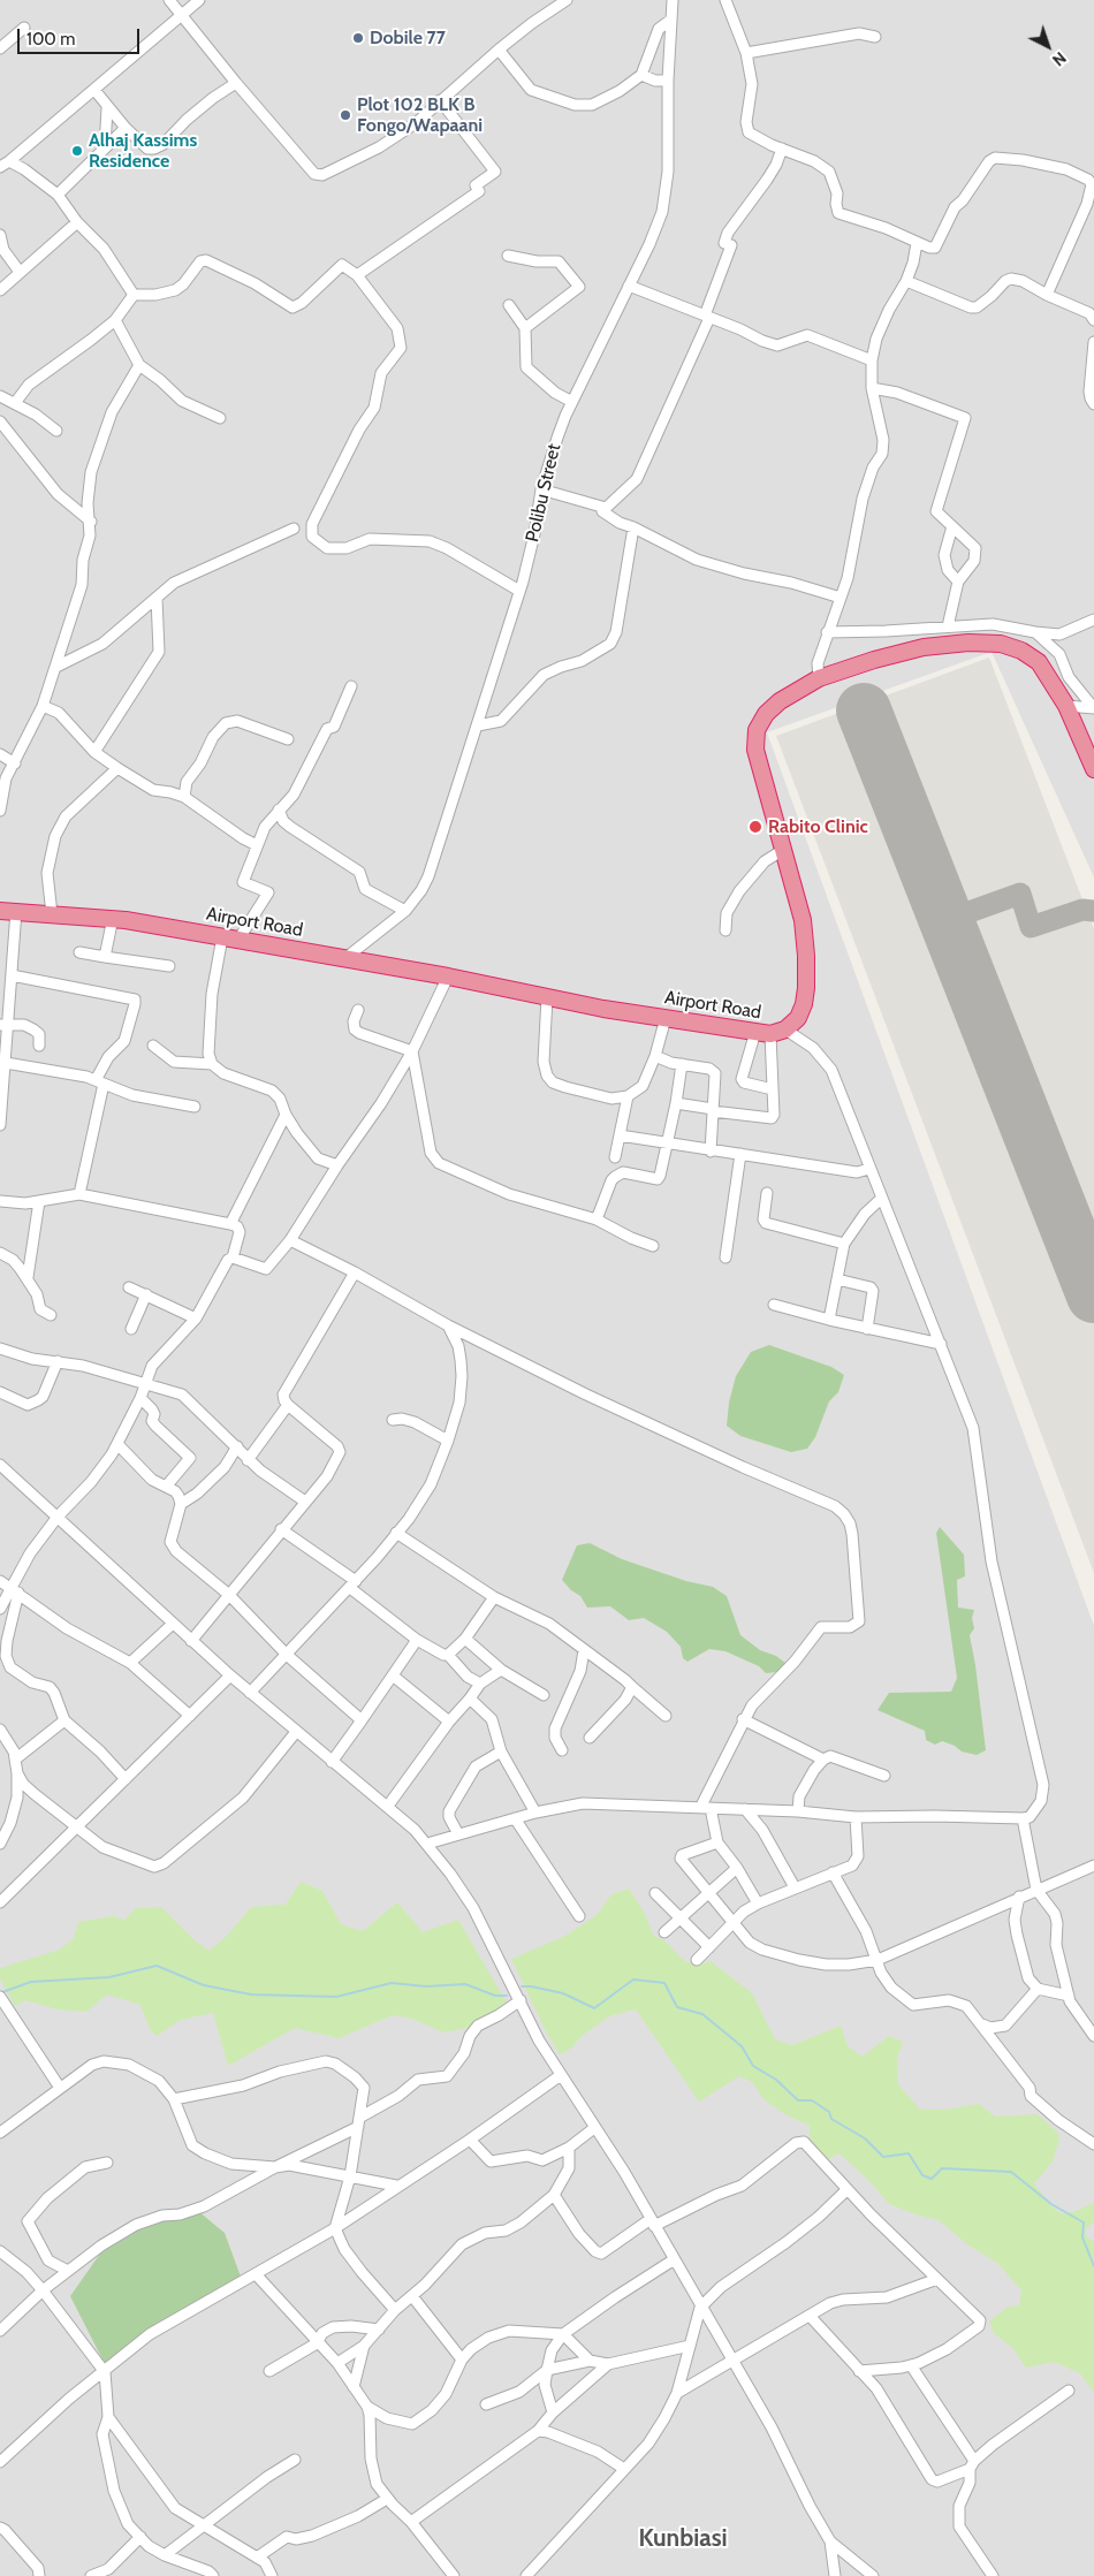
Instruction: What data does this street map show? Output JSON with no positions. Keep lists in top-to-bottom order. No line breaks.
{"streets":{"highway":["Airport Road"],"street":["Polibu Street"]},"crossings":[["Polibu Street","Airport Road"]],"districts":["Kunbiasi"],"places":["Dobile 77","Plot 102 BLK B Fongo/Wapaani","Alhaj Kassims Residence","Rabito Clinic"],"scale_bar":"100 m","north":"bottom right"}
